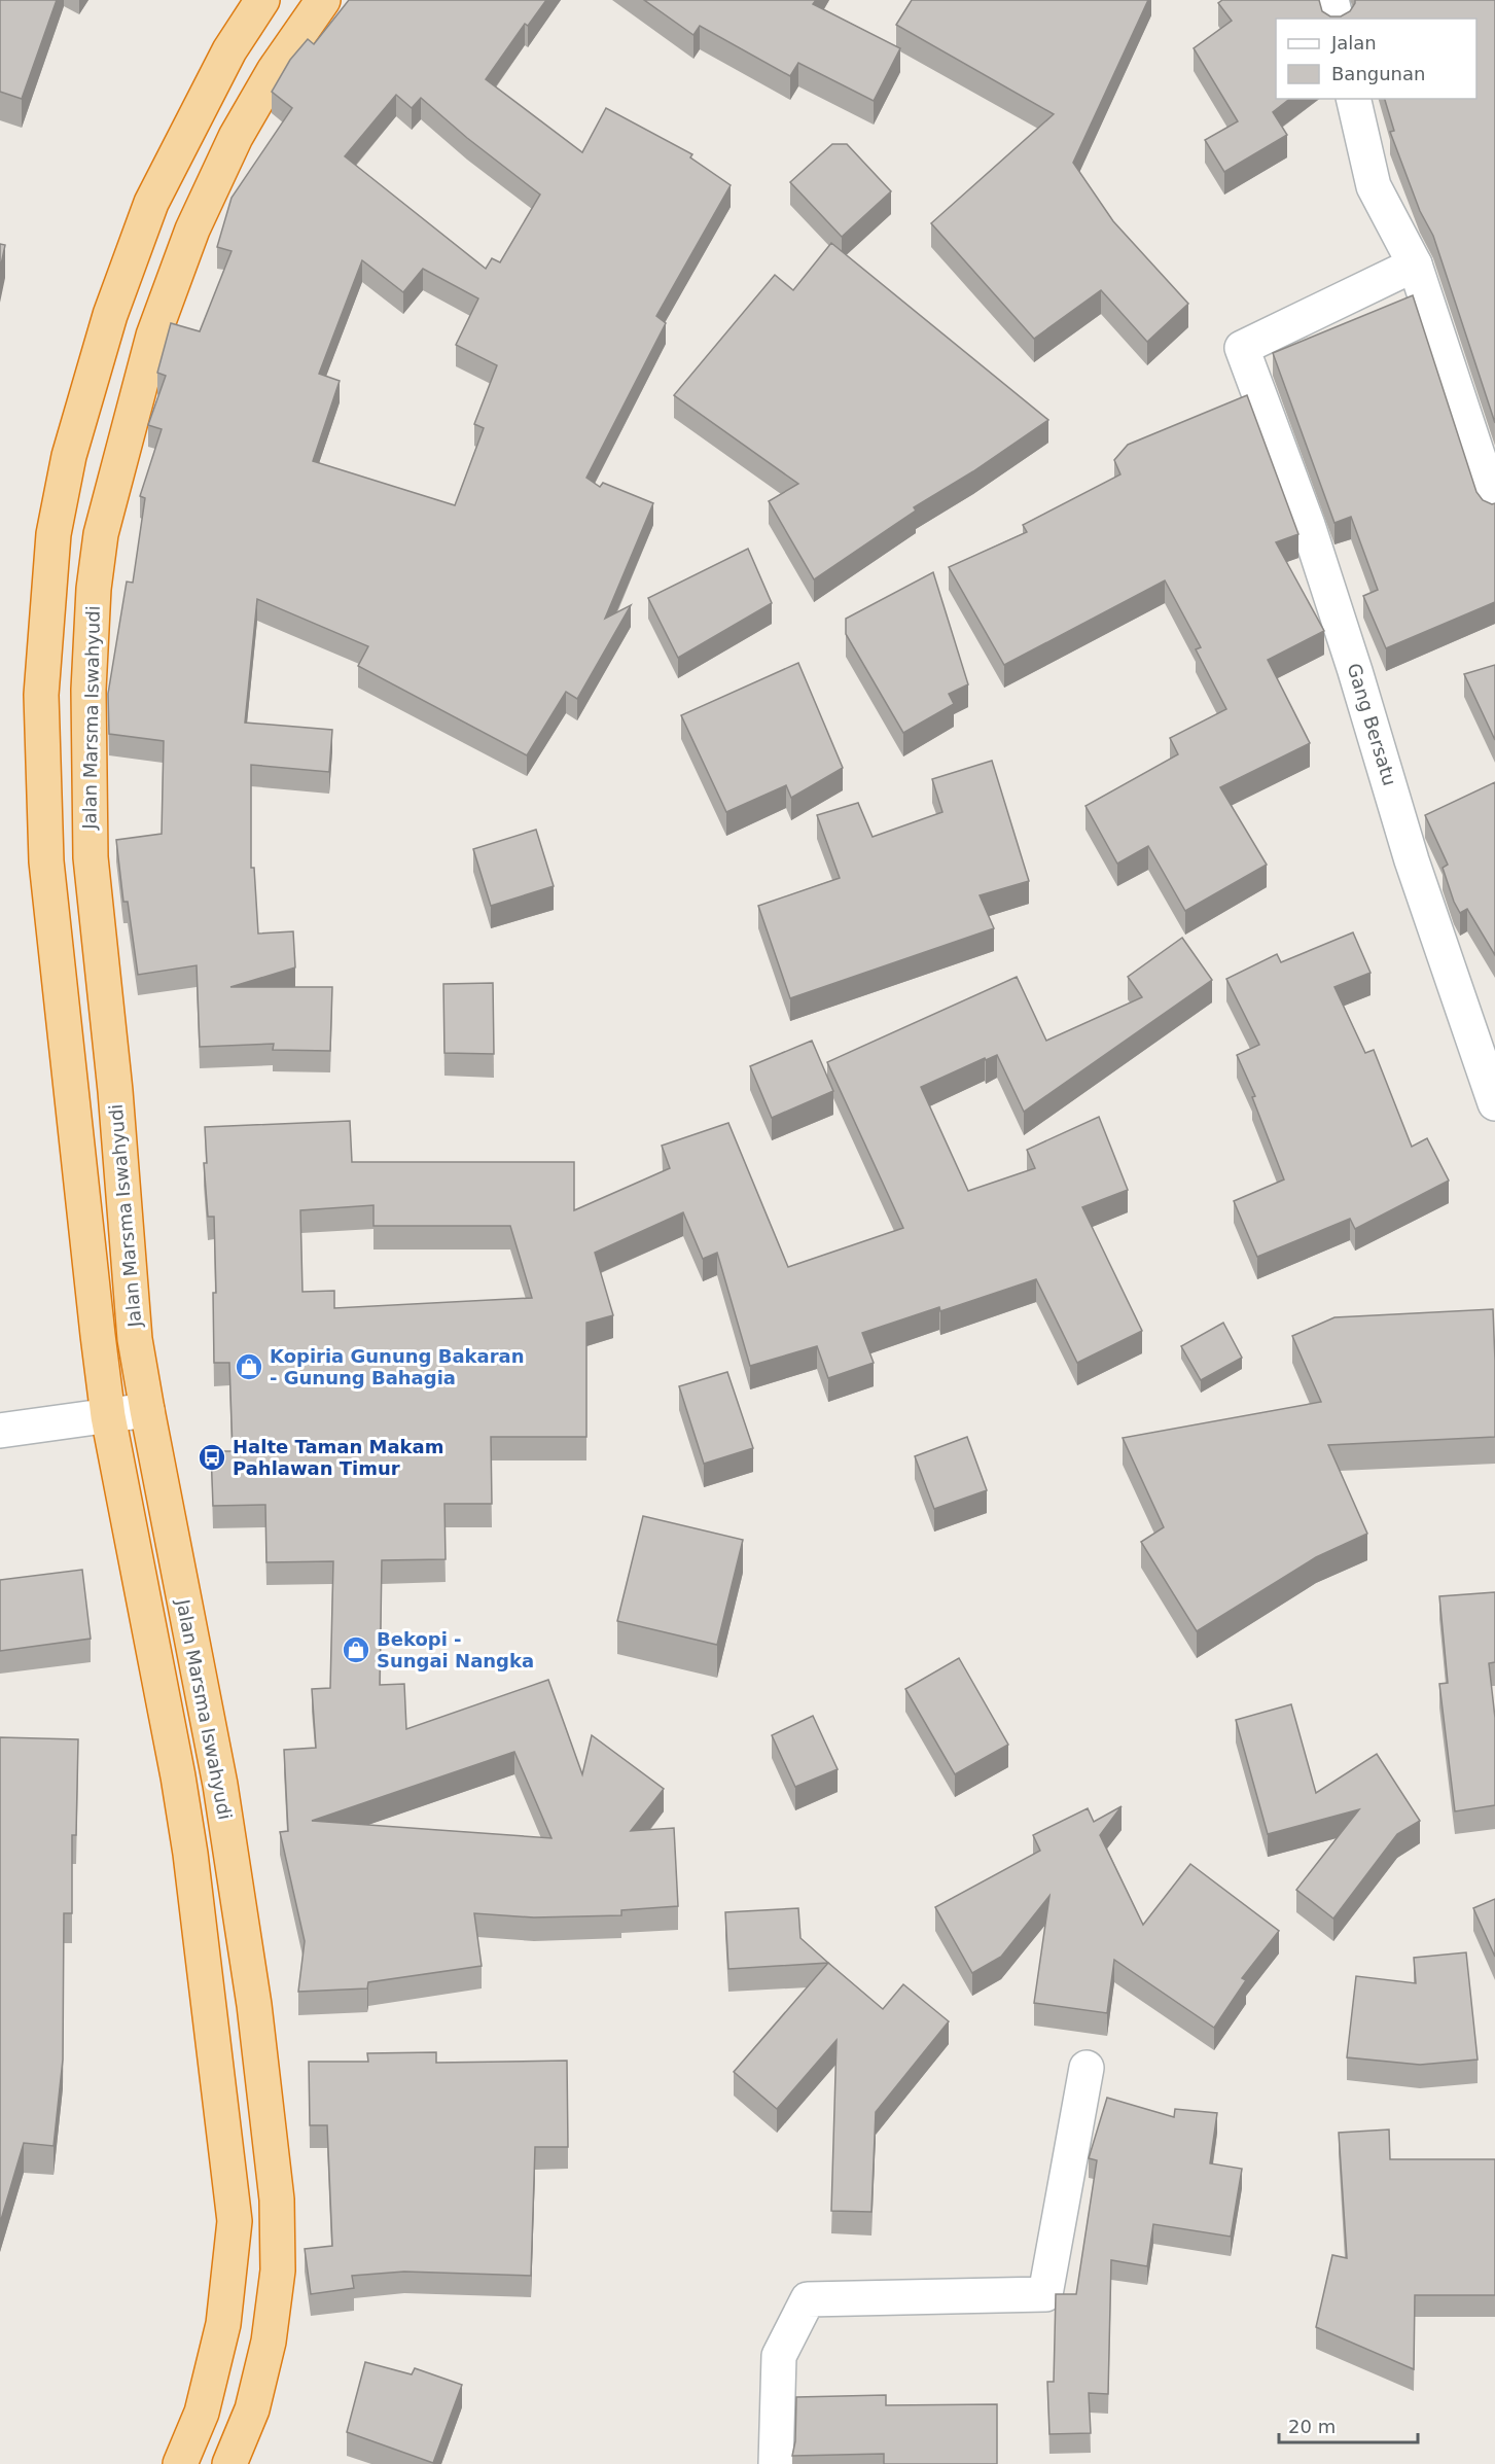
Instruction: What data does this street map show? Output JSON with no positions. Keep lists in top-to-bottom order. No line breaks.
{"streets":{"highway":["Jalan Marsma Iswahyudi"],"street":["Gang Bersatu"]},"places":{"shop":["Kopiria Gunung Bakaran - Gunung Bahagia","Bekopi - Sungai Nangka"],"bus stop":["Halte Taman Makam Pahlawan Timur"]},"legend":["Jalan","Bangunan"],"scale_bar":"20 m"}
